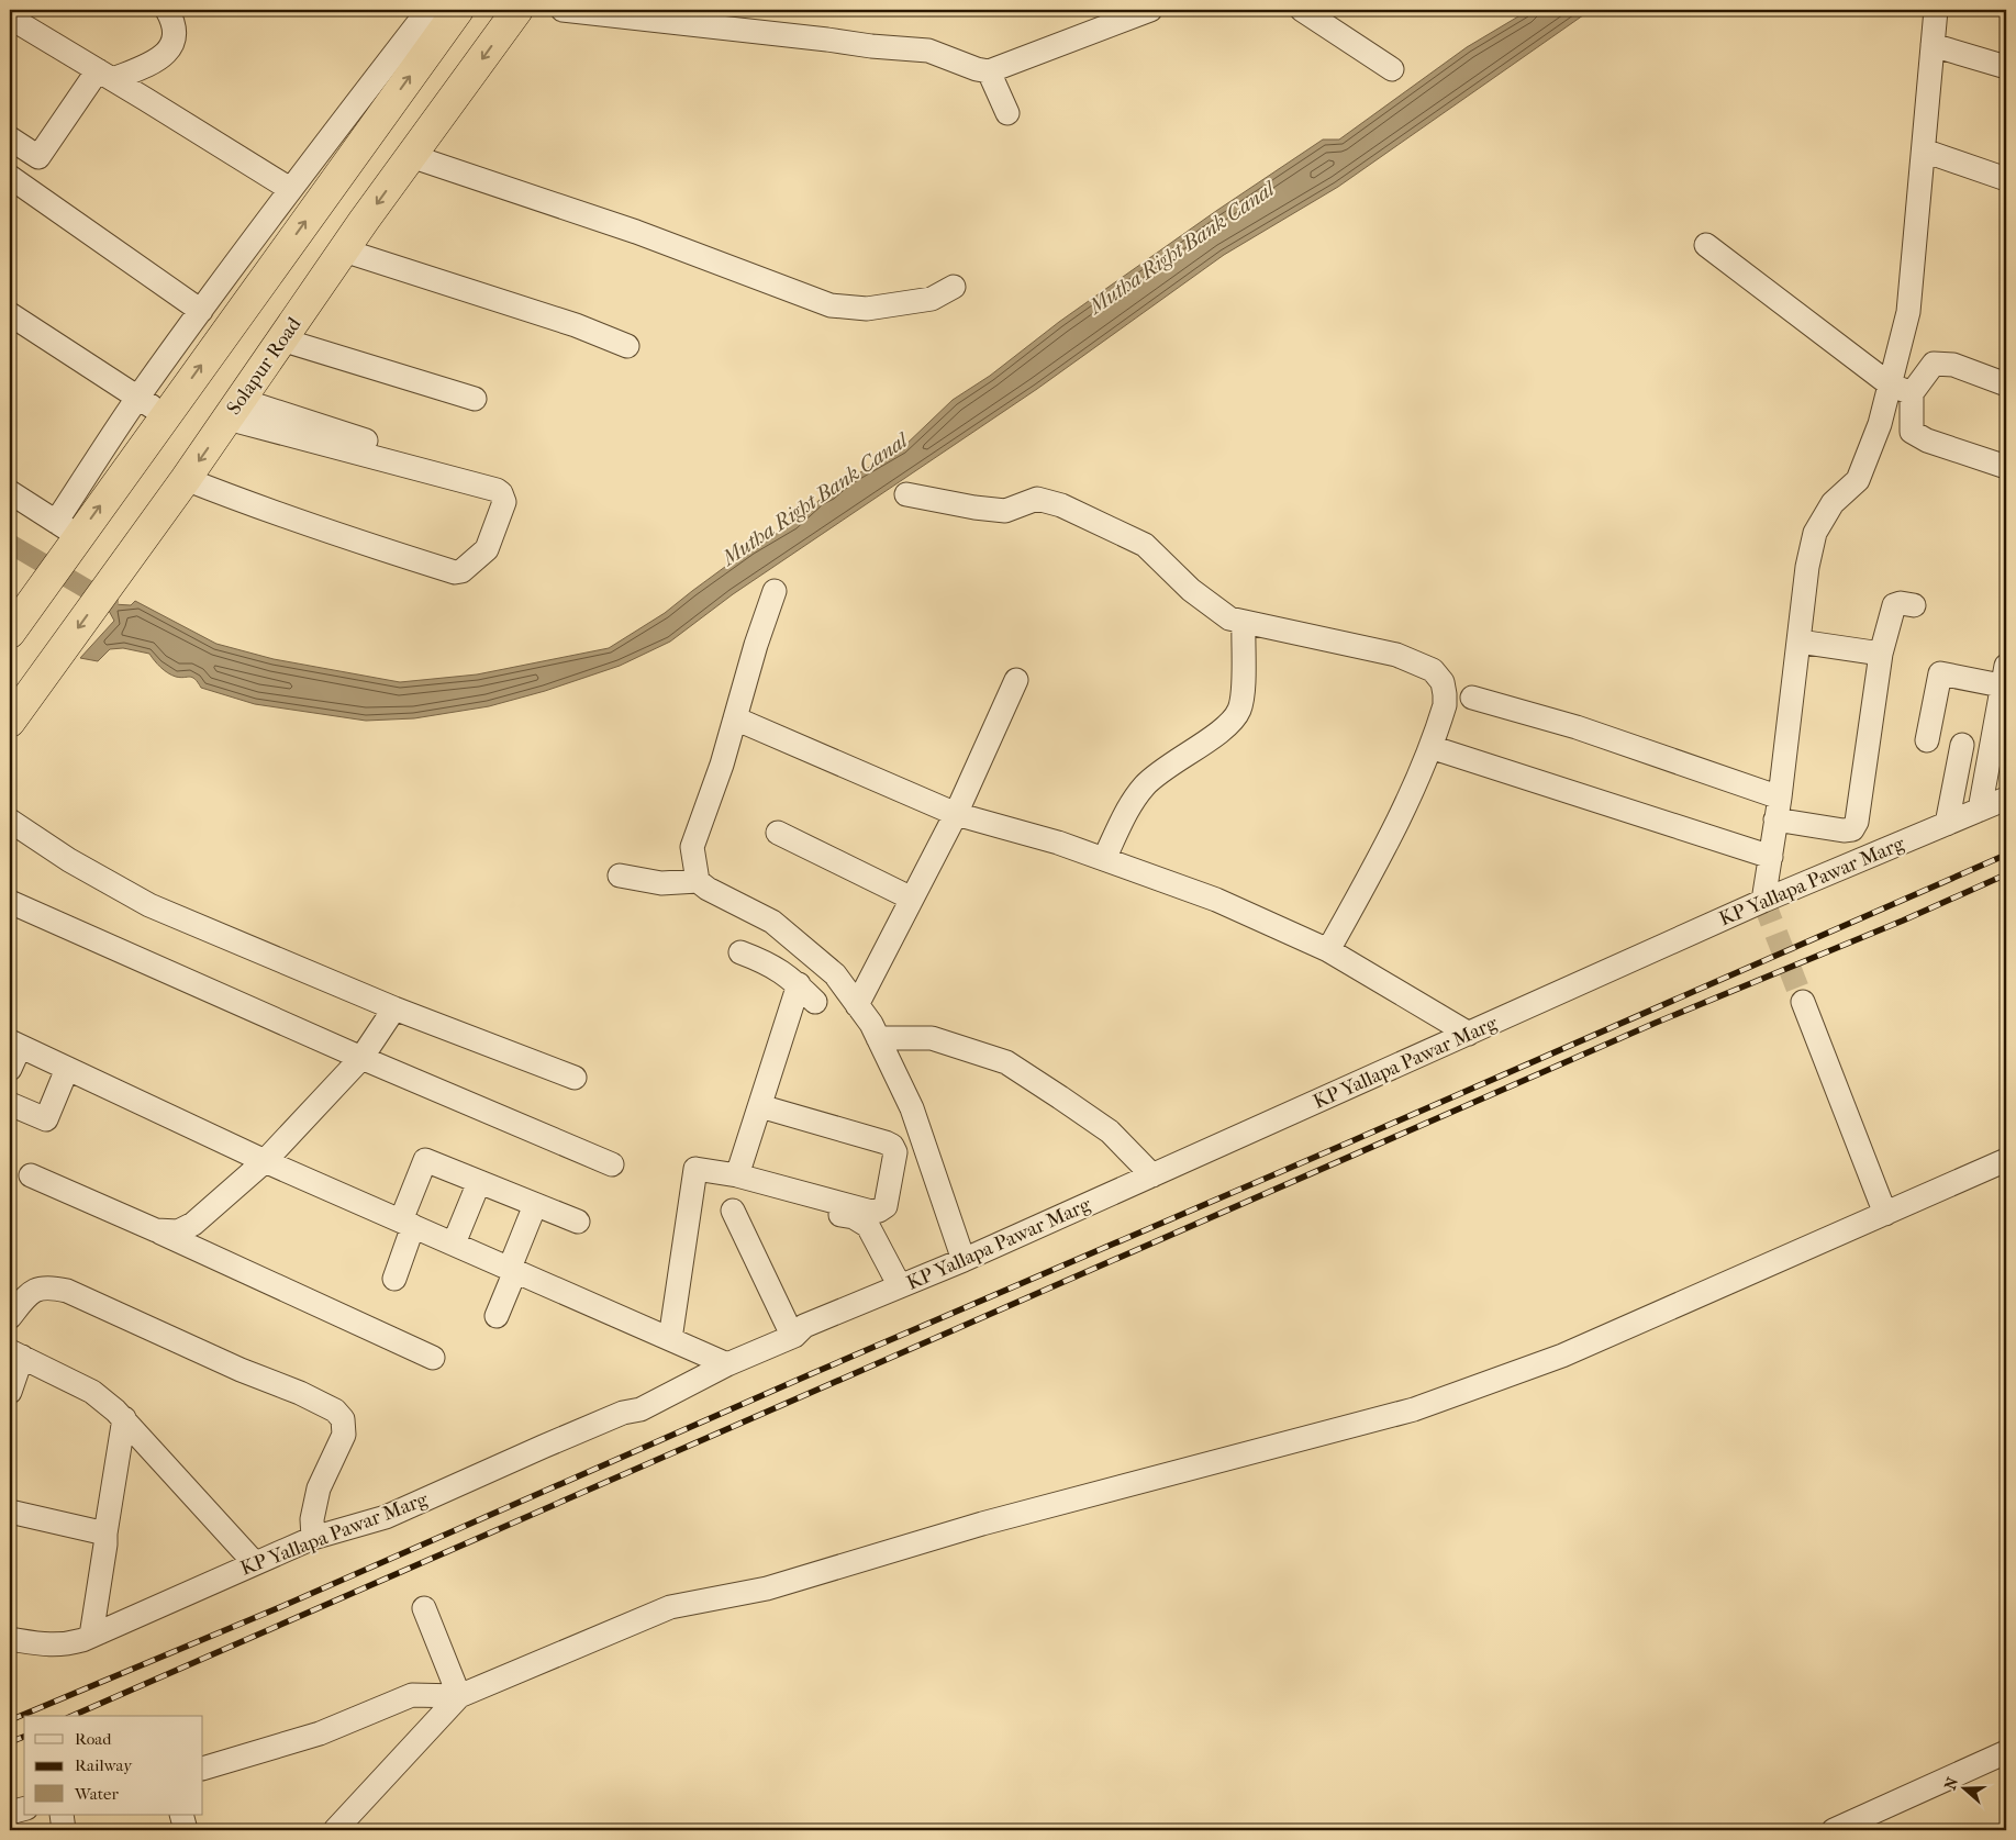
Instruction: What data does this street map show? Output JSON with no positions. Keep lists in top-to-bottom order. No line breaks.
{"streets":{"highway":["Solapur Road"],"street":["KP Yallapa Pawar Marg"]},"water":["Mutha Right Bank Canal"],"legend":["Road","Railway","Water"],"north":"left"}
